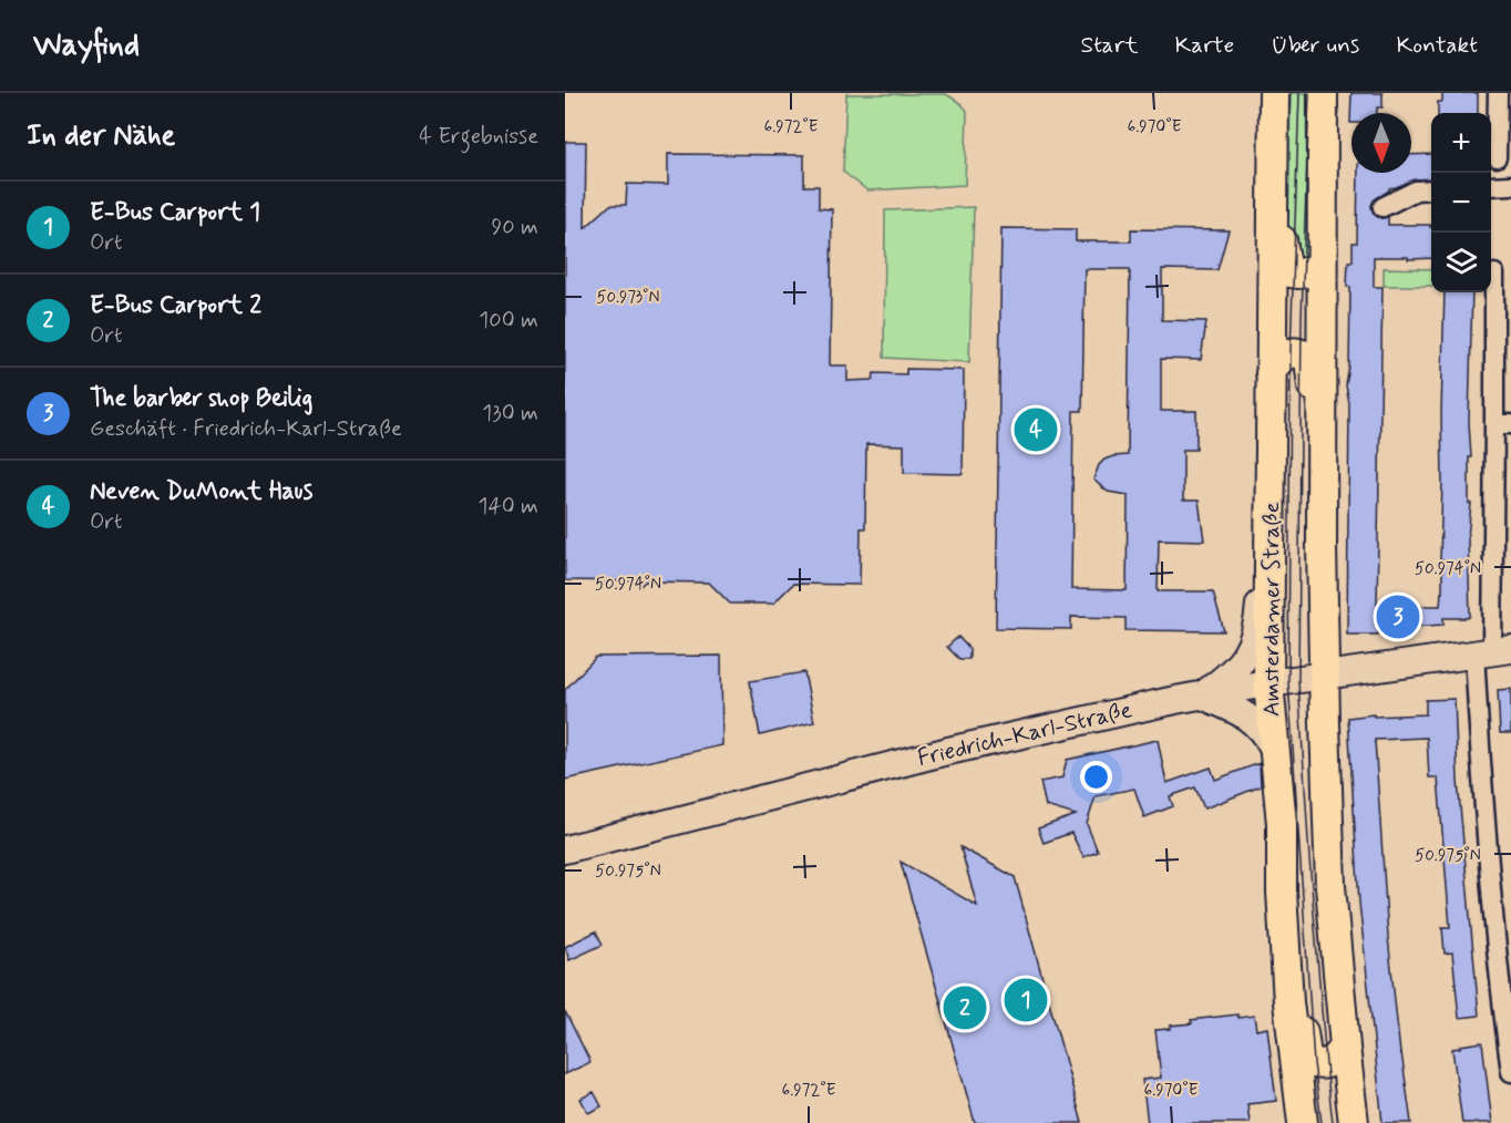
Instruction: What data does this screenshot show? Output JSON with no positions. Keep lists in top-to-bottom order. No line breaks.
{"streets":{"main road":["Amsterdamer Straße","Friedrich-Karl-Straße"]},"crossings":[["Amsterdamer Straße","Friedrich-Karl-Straße"]],"north":"bottom","page":{"header":"Wayfind","nav":["Start","Karte","Über uns","Kontakt"],"heading":["In der Nähe","4 Ergebnisse"],"map_buttons":["+","−"],"list":[{"mark":"1","name":"E-Bus Carport 1","note":"Ort","value":"90 m"},{"mark":"2","name":"E-Bus Carport 2","note":"Ort","value":"100 m"},{"mark":"3","name":"The barber shop Beilig","note":"Geschäft · Friedrich-Karl-Straße","value":"130 m"},{"mark":"4","name":"Neven DuMont Haus","note":"Ort","value":"140 m"}],"pins":["4","3","1","2"]},"coordinates":["6.972°E","6.970°E","50.973°N","50.974°N","50.975°N"]}
